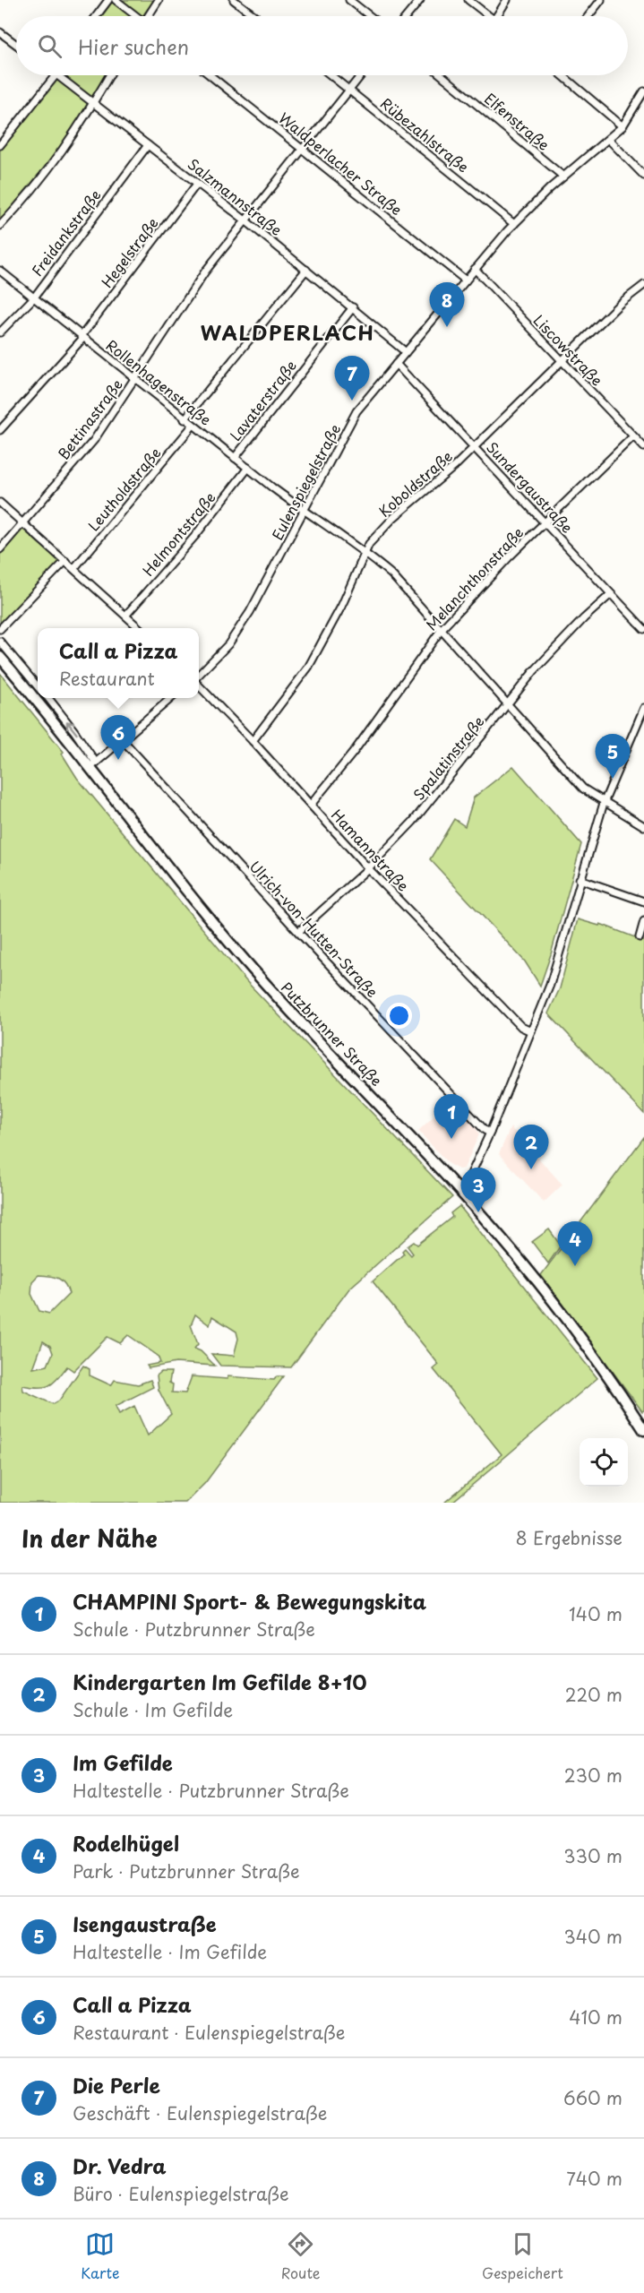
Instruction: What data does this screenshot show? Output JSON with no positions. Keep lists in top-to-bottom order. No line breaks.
{"streets":{"main road":["Putzbrunner Straße"],"street":["Elfenstraße","Rübezahlstraße","Waldperlacher Straße","Salzmannstraße","Freidankstraße","Hegelstraße","Liscowstraße","Rollenhagenstraße","Lavaterstraße","Bettinastraße","Eulenspiegelstraße","Koboldstraße","Sundergaustraße","Leutholdstraße","Helmontstraße","Melanchthonstraße","Spalatinstraße","Hamannstraße","Ulrich-von-Hutten-Straße"]},"crossings":[["Elfenstraße","Eulenspiegelstraße"],["Rübezahlstraße","Bettinastraße"],["Rübezahlstraße","Eulenspiegelstraße"],["Waldperlacher Straße","Bettinastraße"],["Waldperlacher Straße","Eulenspiegelstraße"],["Salzmannstraße","Freidankstraße"],["Salzmannstraße","Hegelstraße"],["Salzmannstraße","Lavaterstraße"],["Salzmannstraße","Bettinastraße"],["Salzmannstraße","Eulenspiegelstraße"],["Freidankstraße","Rollenhagenstraße"],["Hegelstraße","Rollenhagenstraße"],["Liscowstraße","Eulenspiegelstraße"],["Liscowstraße","Koboldstraße"],["Liscowstraße","Melanchthonstraße"],["Rollenhagenstraße","Lavaterstraße"],["Rollenhagenstraße","Bettinastraße"],["Rollenhagenstraße","Eulenspiegelstraße"],["Rollenhagenstraße","Koboldstraße"],["Rollenhagenstraße","Leutholdstraße"],["Rollenhagenstraße","Helmontstraße"],["Rollenhagenstraße","Melanchthonstraße"],["Rollenhagenstraße","Spalatinstraße"],["Eulenspiegelstraße","Sundergaustraße"],["Koboldstraße","Sundergaustraße"],["Koboldstraße","Hamannstraße"],["Sundergaustraße","Melanchthonstraße"],["Sundergaustraße","Spalatinstraße"],["Melanchthonstraße","Hamannstraße"],["Spalatinstraße","Hamannstraße"],["Spalatinstraße","Ulrich-von-Hutten-Straße"]],"districts":["WALDPERLACH"],"page":{"search":"Hier suchen","pins":["8","7","6","5","1","2","3","4"],"popup":["Call a Pizza","Restaurant"],"heading":["In der Nähe","8 Ergebnisse"],"list":[{"mark":"1","name":"CHAMPINI Sport- & Bewegungskita","note":"Schule · Putzbrunner Straße","value":"140 m"},{"mark":"2","name":"Kindergarten Im Gefilde 8+10","note":"Schule · Im Gefilde","value":"220 m"},{"mark":"3","name":"Im Gefilde","note":"Haltestelle · Putzbrunner Straße","value":"230 m"},{"mark":"4","name":"Rodelhügel","note":"Park · Putzbrunner Straße","value":"330 m"},{"mark":"5","name":"Isengaustraße","note":"Haltestelle · Im Gefilde","value":"340 m"},{"mark":"6","name":"Call a Pizza","note":"Restaurant · Eulenspiegelstraße","value":"410 m"},{"mark":"7","name":"Die Perle","note":"Geschäft · Eulenspiegelstraße","value":"660 m"},{"mark":"8","name":"Dr. Vedra","note":"Büro · Eulenspiegelstraße","value":"740 m"}],"nav":["Karte","Route","Gespeichert"]}}
